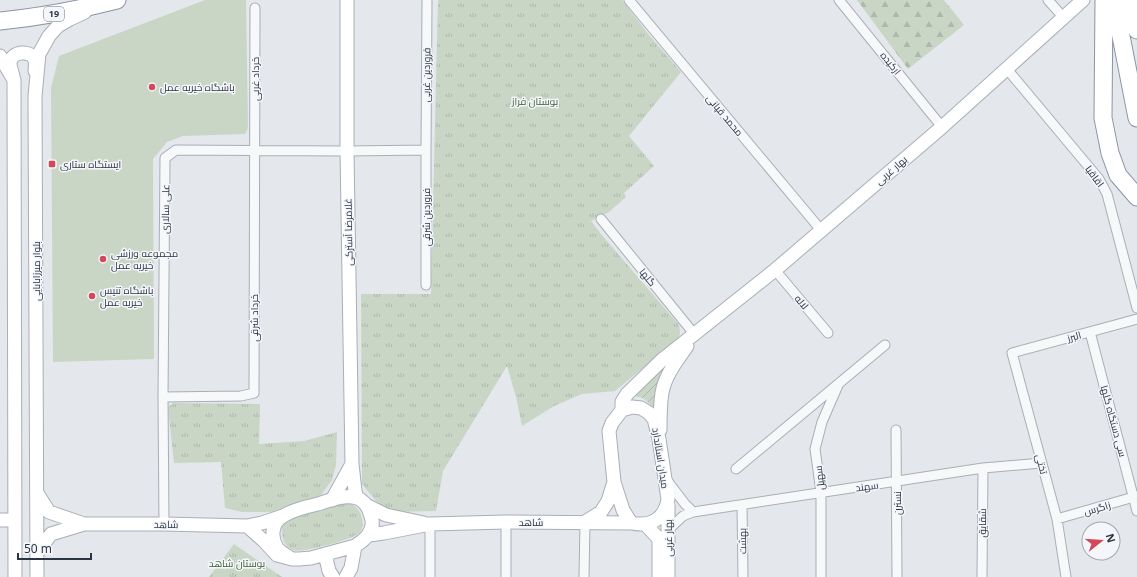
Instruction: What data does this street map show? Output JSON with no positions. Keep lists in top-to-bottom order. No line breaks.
{"streets":{"highway":["19"],"street":["ارکیده","فروردین غربی","خرداد غربی","محمد قپانی","بهار غربی","اقاقیا","علی سالاری","فروردین شرقی","غلامرضا آسترکی","بلوار میرزابابایی","گلها","لاله","خرداد شرقی","البرز","سی دستگاه گلها","میدان استاندارد","تختی","سهیل","سهند","نسترن","زاگرس","شاهد","شقایق","بهشت"]},"crossings":[["19","بلوار میرزابابایی"],["ارکیده","بهار غربی"],["فروردین غربی","علی سالاری"],["فروردین غربی","فروردین شرقی"],["خرداد غربی","علی سالاری"],["خرداد غربی","خرداد شرقی"],["محمد قپانی","بهار غربی"],["بهار غربی","اقاقیا"],["بهار غربی","گلها"],["بهار غربی","لاله"],["بهار غربی","میدان استاندارد"],["بهار غربی","سهند"],["علی سالاری","فروردین شرقی"],["علی سالاری","غلامرضا آسترکی"],["علی سالاری","خرداد شرقی"],["علی سالاری","شاهد"],["غلامرضا آسترکی","شاهد"],["بلوار میرزابابایی","شاهد"],["البرز","سی دستگاه گلها"],["البرز","تختی"],["سی دستگاه گلها","زاگرس"],["تختی","سهند"],["تختی","زاگرس"],["سهیل","سهند"],["سهند","نسترن"],["سهند","شقایق"],["سهند","بهشت"]],"parks":["بوستان فراز","بوستان شاهد"],"places":{"other":["باشگاه خیریه عمل","مجموعه ورزشی خیریه عمل","باشگاه تنیس خیریه عمل"],"transit":["ایستگاه ستاری"]},"scale_bar":"50 m","north":"right"}
